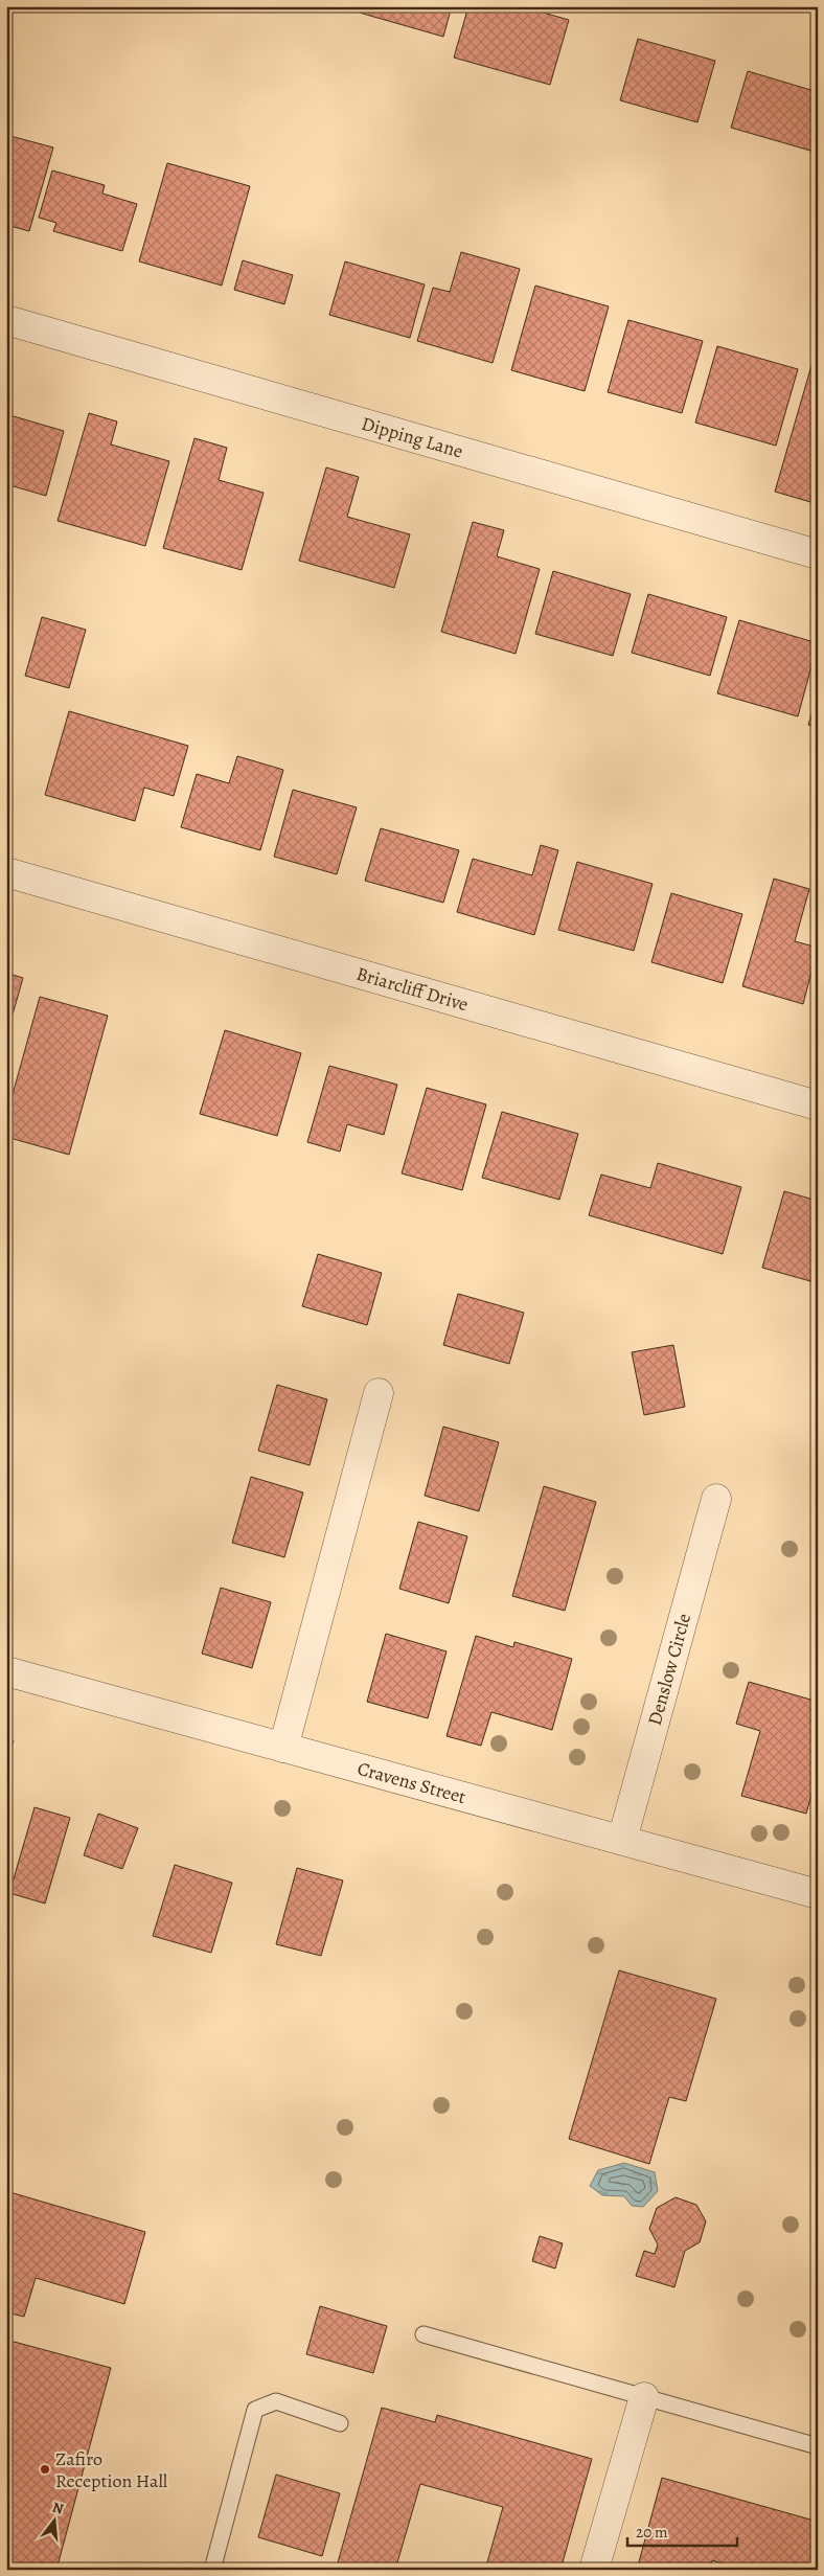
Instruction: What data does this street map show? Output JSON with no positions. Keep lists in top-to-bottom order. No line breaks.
{"streets":{"street":["Dipping Lane","Briarcliff Drive","Denslow Circle","Cravens Street"]},"crossings":[["Denslow Circle","Cravens Street"]],"places":["Zafiro Reception Hall"],"scale_bar":"20 m","north":"top"}
